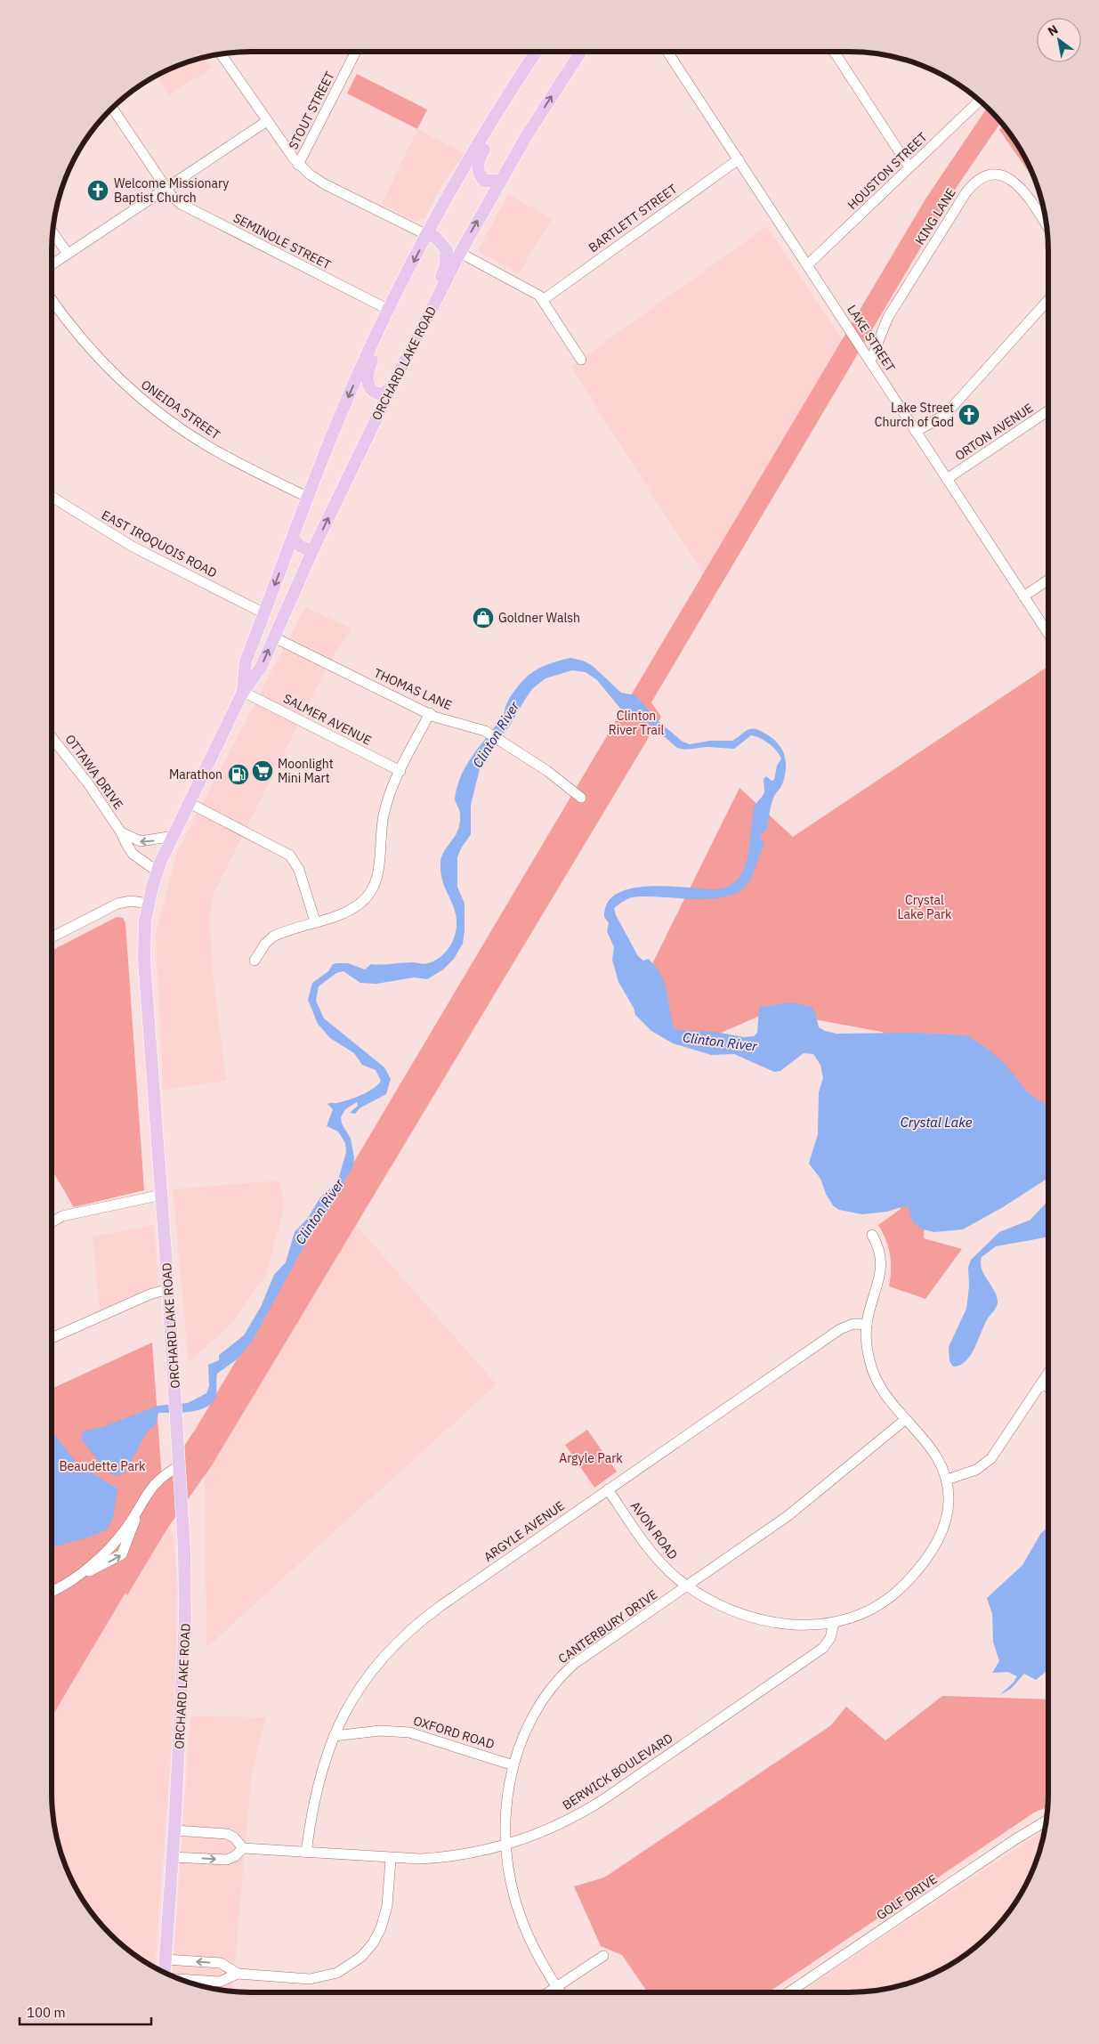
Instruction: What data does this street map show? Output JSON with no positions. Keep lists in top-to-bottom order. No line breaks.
{"streets":{"main road":["ORCHARD LAKE ROAD"],"street":["STOUT STREET","HOUSTON STREET","KING LANE","BARTLETT STREET","SEMINOLE STREET","LAKE STREET","ONEIDA STREET","ORTON AVENUE","EAST IROQUOIS ROAD","THOMAS LANE","SALMER AVENUE","OTTAWA DRIVE","AVON ROAD","ARGYLE AVENUE","CANTERBURY DRIVE","OXFORD ROAD","BERWICK BOULEVARD","GOLF DRIVE"]},"crossings":[["HOUSTON STREET","LAKE STREET"],["KING LANE","LAKE STREET"],["BARTLETT STREET","LAKE STREET"],["SEMINOLE STREET","ORCHARD LAKE ROAD"],["LAKE STREET","ORTON AVENUE"],["ORCHARD LAKE ROAD","ONEIDA STREET"],["ORCHARD LAKE ROAD","EAST IROQUOIS ROAD"],["ORCHARD LAKE ROAD","THOMAS LANE"],["ORCHARD LAKE ROAD","SALMER AVENUE"],["ORCHARD LAKE ROAD","OTTAWA DRIVE"],["AVON ROAD","ARGYLE AVENUE"],["AVON ROAD","CANTERBURY DRIVE"],["AVON ROAD","BERWICK BOULEVARD"],["ARGYLE AVENUE","OXFORD ROAD"],["ARGYLE AVENUE","BERWICK BOULEVARD"],["CANTERBURY DRIVE","OXFORD ROAD"],["CANTERBURY DRIVE","BERWICK BOULEVARD"]],"water":["Clinton River","Crystal Lake"],"parks":["Clinton River Trail","Crystal Lake Park","Argyle Park","Beaudette Park"],"places":{"church":["Welcome Missionary Baptist Church","Lake Street Church of God"],"shop":["Goldner Walsh"],"supermarket":["Moonlight Mini Mart"],"fuel station":["Marathon"]},"scale_bar":"100 m","north":"top left"}
